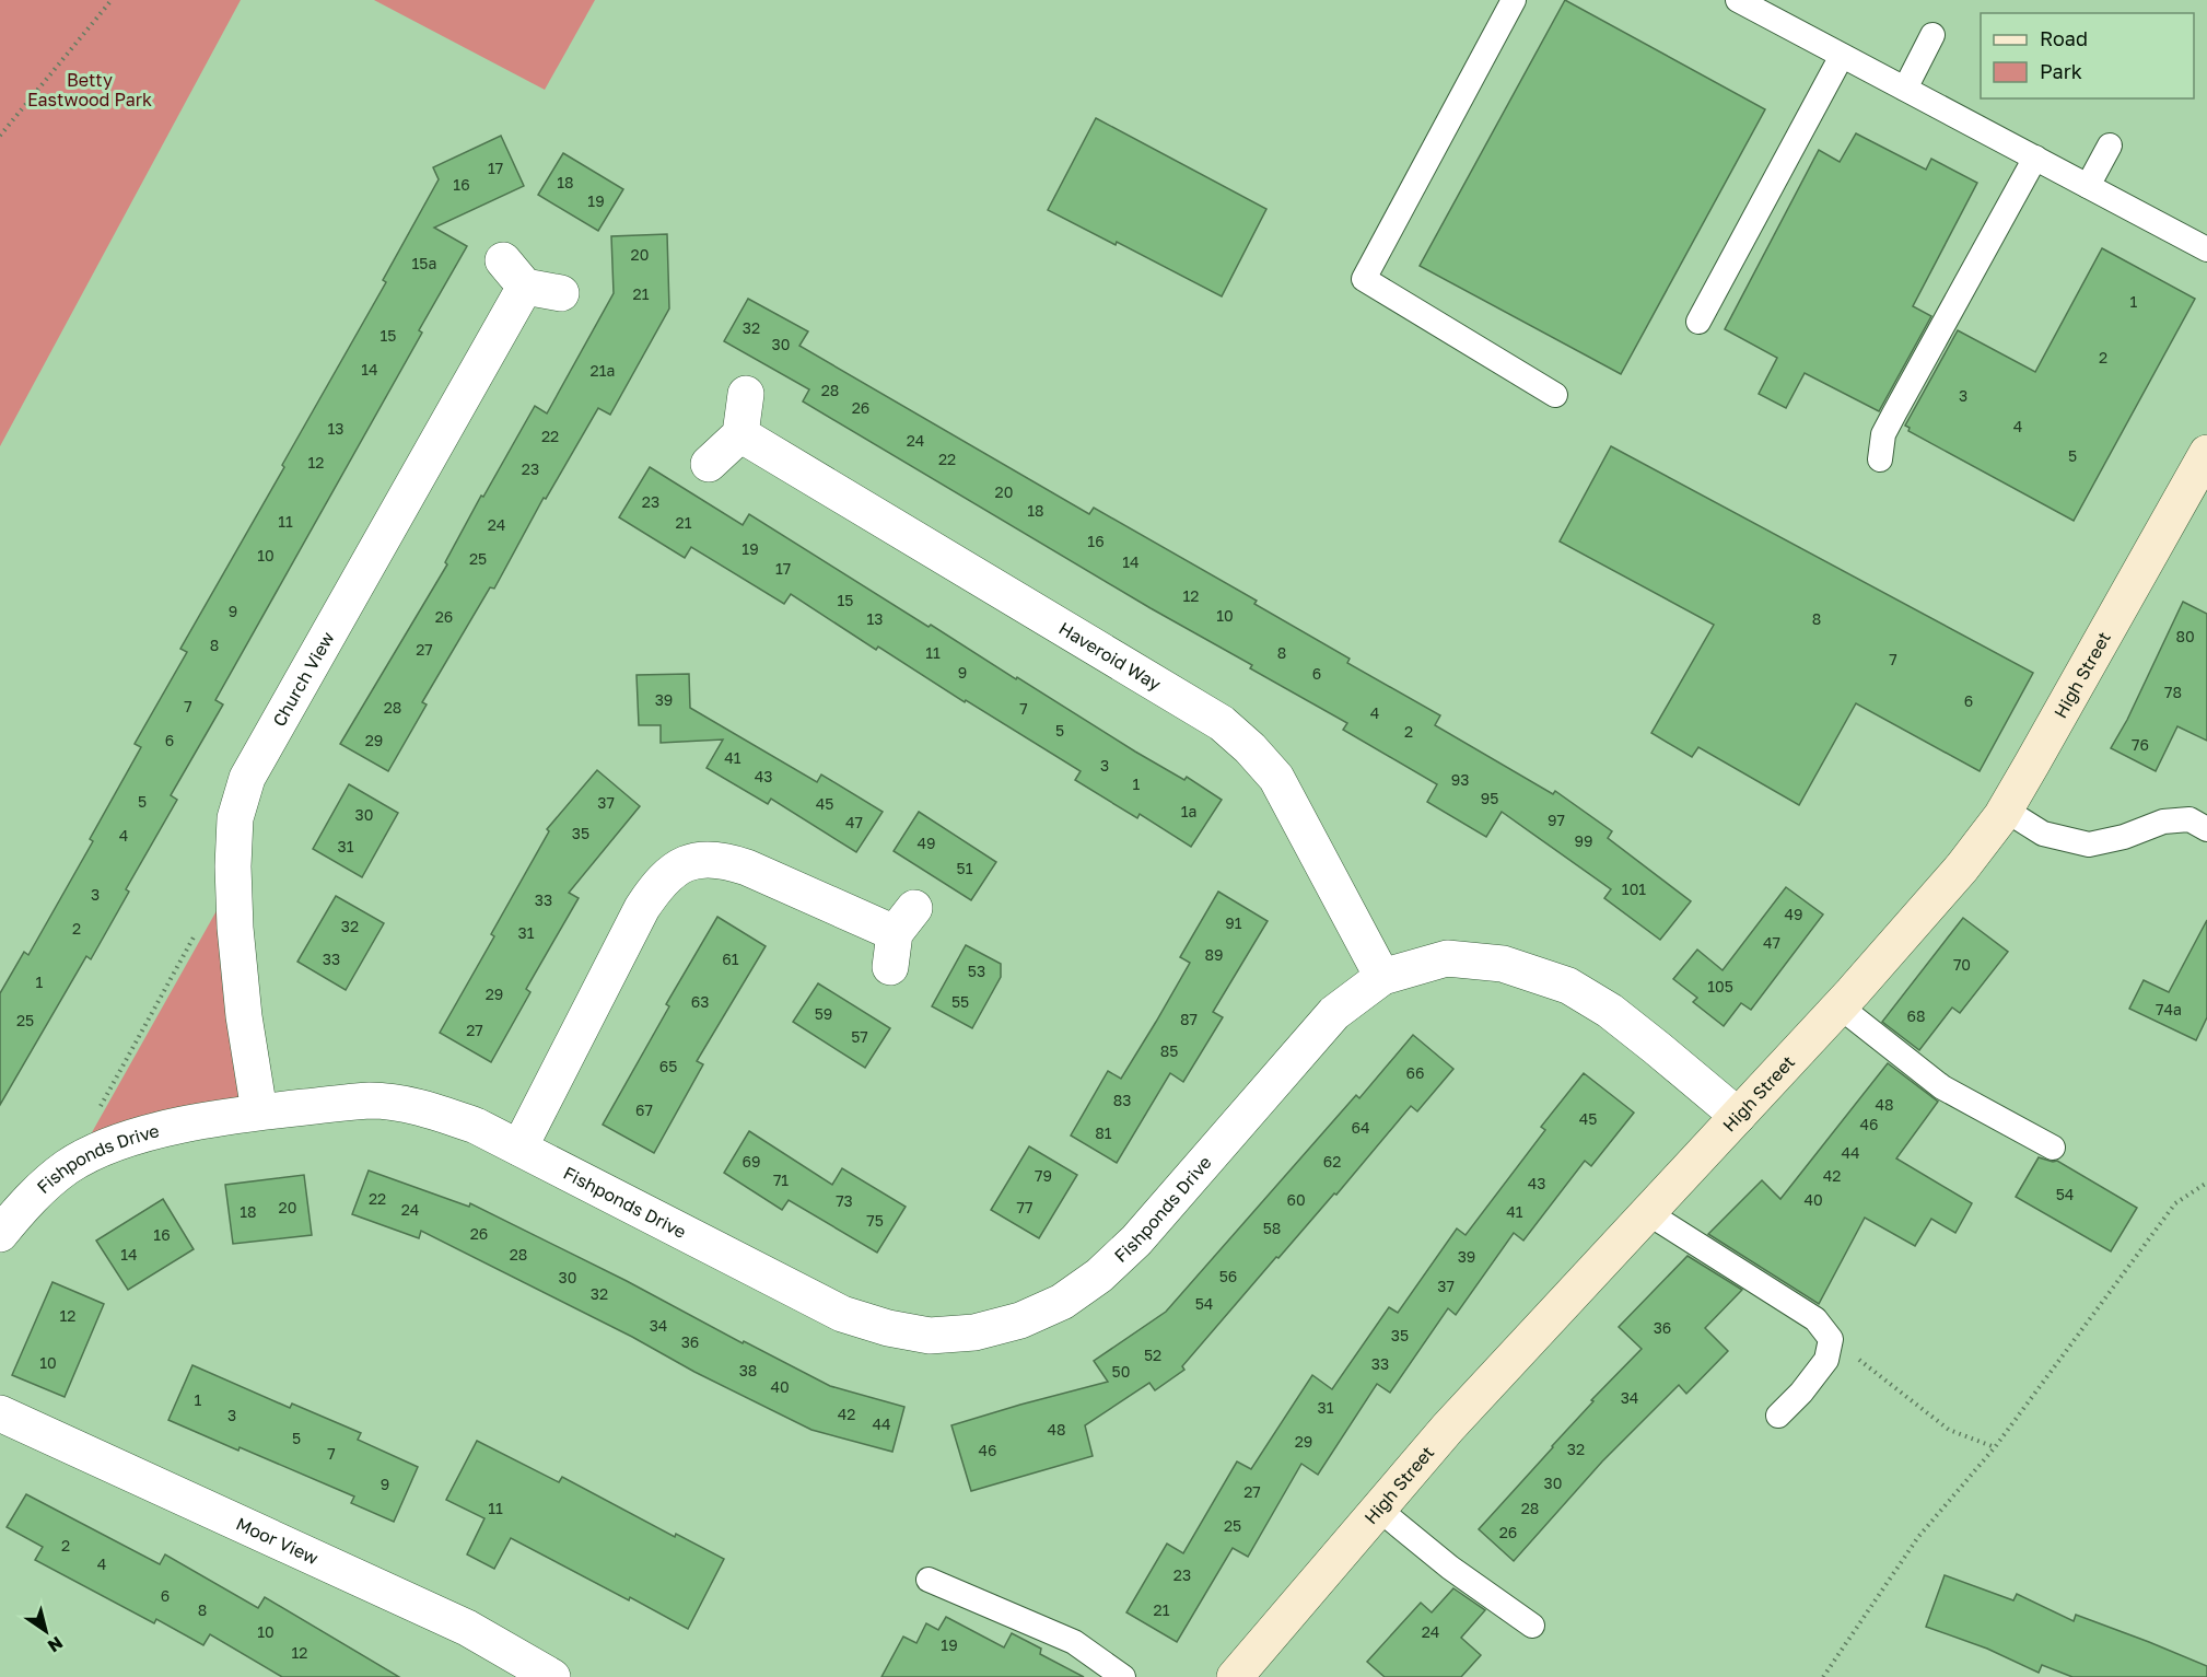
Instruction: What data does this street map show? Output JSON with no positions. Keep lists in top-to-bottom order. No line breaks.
{"streets":{"street":["Haveroid Way","High Street","Church View","Fishponds Drive","Moor View"]},"crossings":[["Haveroid Way","Fishponds Drive"],["High Street","Fishponds Drive"],["Church View","Fishponds Drive"]],"parks":["Betty Eastwood Park"],"house_numbers":["17","18","16","19","20","15a","21","1","32","15","30","2","14","21a","28","3","26","4","13","22","24","5","22","12","23","20","23","18","11","21","24","16","19","10","25","14","17","12","15","9","10","26","13","8","80","8","27","11","8","7","9","6","78","39","6","7","28","7","4","5","2","6","29","76","41","3","43","93","1","95","5","37","45","1a","30","97","47","35","4","99","49","31","51","101","3","33","49","91","32","2","31","47","89","33","61","70","53","1","105","29","63","55","74a","59","68","87","25","27","57","85","65","66","83","48","67","45","46","64","81","44","69","62","79","42","71","43","54","22","60","40","73","20","77","24","18","41","75","58","26","16","14","28","39","56","30","37","32","54","12","34","36","35","36","52","10","33","38","50","40","34","1","31","42","3","44","48","5","29","32","46","7","30","9","27","11","28","25","26","2","4","23","6","8","21","10","24","19","12"],"legend":["Road","Park"],"north":"bottom right"}
